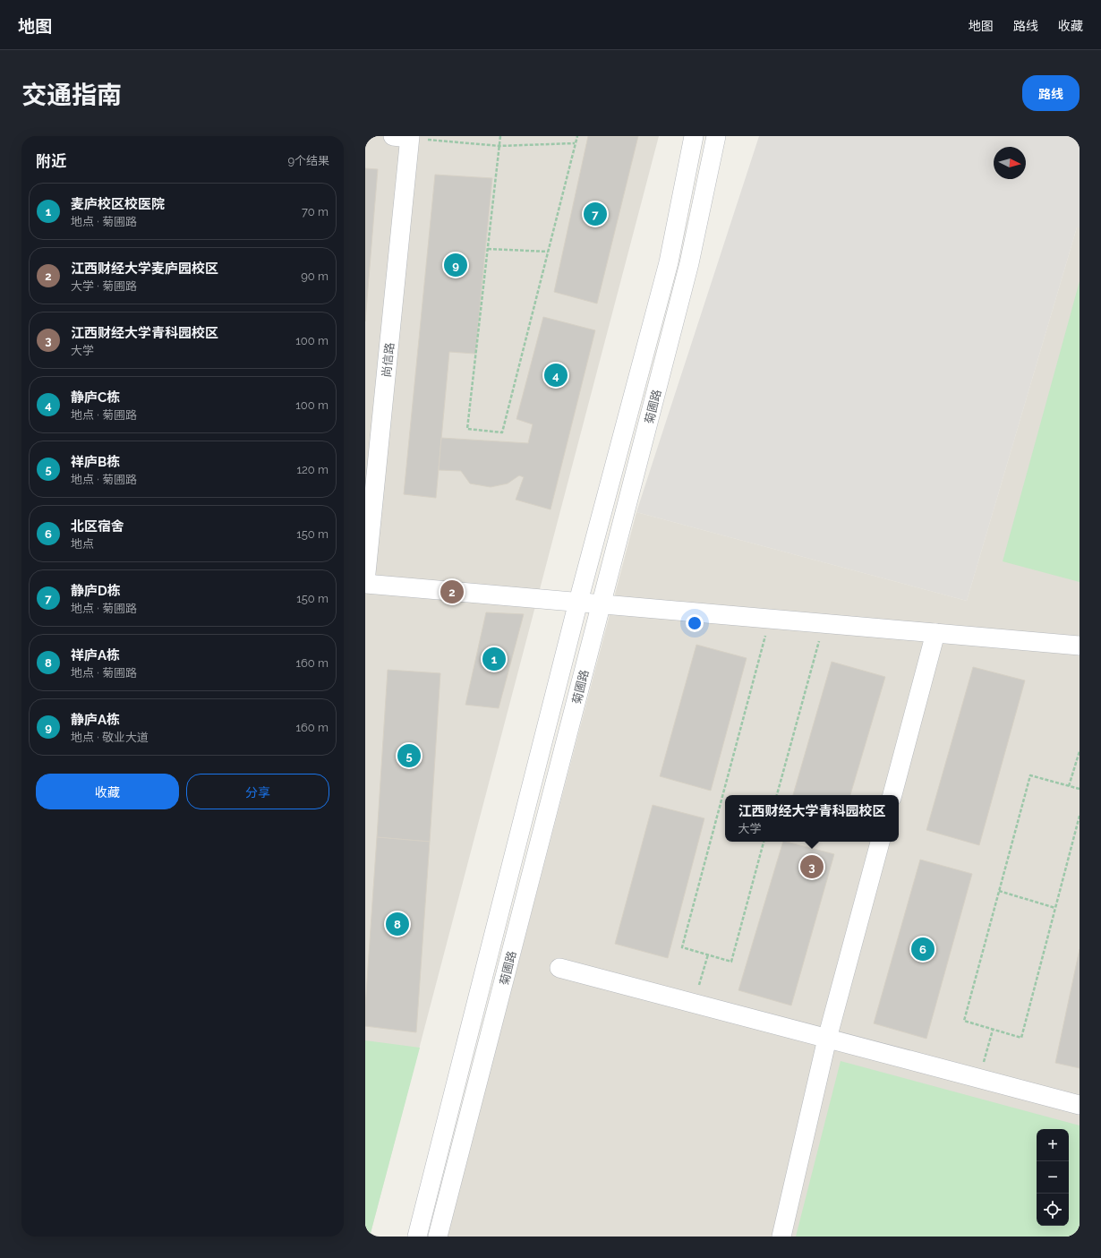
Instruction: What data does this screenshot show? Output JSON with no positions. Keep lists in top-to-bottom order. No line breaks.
{"streets":{"street":["尚信路","菊圃路"]},"north":"right","page":{"header":"地图","nav":["地图","路线","收藏"],"title":"交通指南","buttons":["路线",["收藏","分享"]],"heading":["附近","9个结果"],"list":[{"mark":"1","name":"麦庐校区校医院","note":"地点 · 菊圃路","value":"70 m"},{"mark":"2","name":"江西财经大学麦庐园校区","note":"大学 · 菊圃路","value":"90 m"},{"mark":"3","name":"江西财经大学青科园校区","note":"大学","value":"100 m"},{"mark":"4","name":"静庐C栋","note":"地点 · 菊圃路","value":"100 m"},{"mark":"5","name":"祥庐B栋","note":"地点 · 菊圃路","value":"120 m"},{"mark":"6","name":"北区宿舍","note":"地点","value":"150 m"},{"mark":"7","name":"静庐D栋","note":"地点 · 菊圃路","value":"150 m"},{"mark":"8","name":"祥庐A栋","note":"地点 · 菊圃路","value":"160 m"},{"mark":"9","name":"静庐A栋","note":"地点 · 敬业大道","value":"160 m"}],"pins":["7","9","4","2","1","5","3","8","6"],"popup":["江西财经大学青科园校区","大学"],"map_buttons":["+","−"]}}
